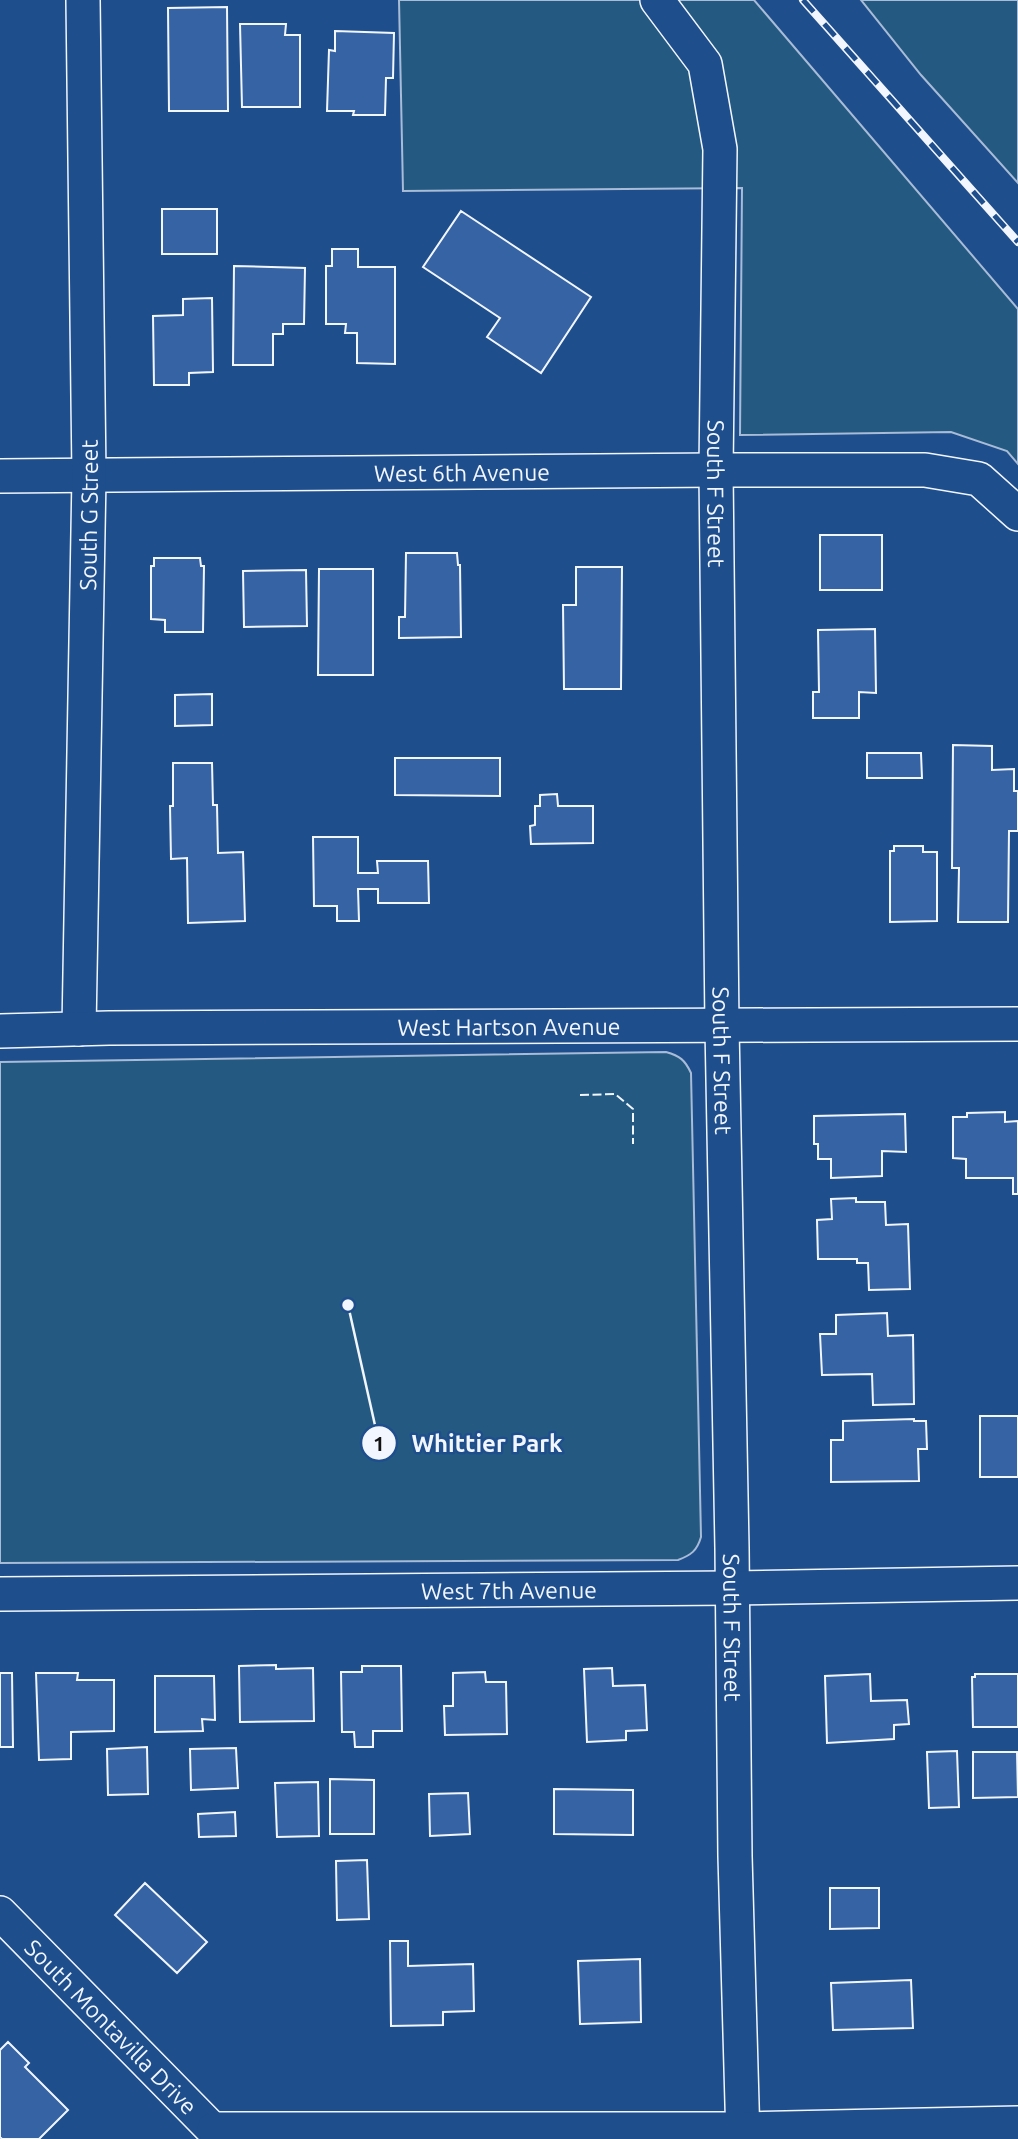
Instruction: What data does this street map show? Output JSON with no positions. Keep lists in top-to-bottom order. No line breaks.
{"streets":{"street":["West 6th Avenue","South F Street","South G Street","West Hartson Avenue","West 7th Avenue","South Montavilla Drive"]},"crossings":[["West 6th Avenue","South F Street"],["West 6th Avenue","South G Street"],["South F Street","West Hartson Avenue"],["South F Street","West 7th Avenue"],["South G Street","West Hartson Avenue"]],"places":["Whittier Park"]}
